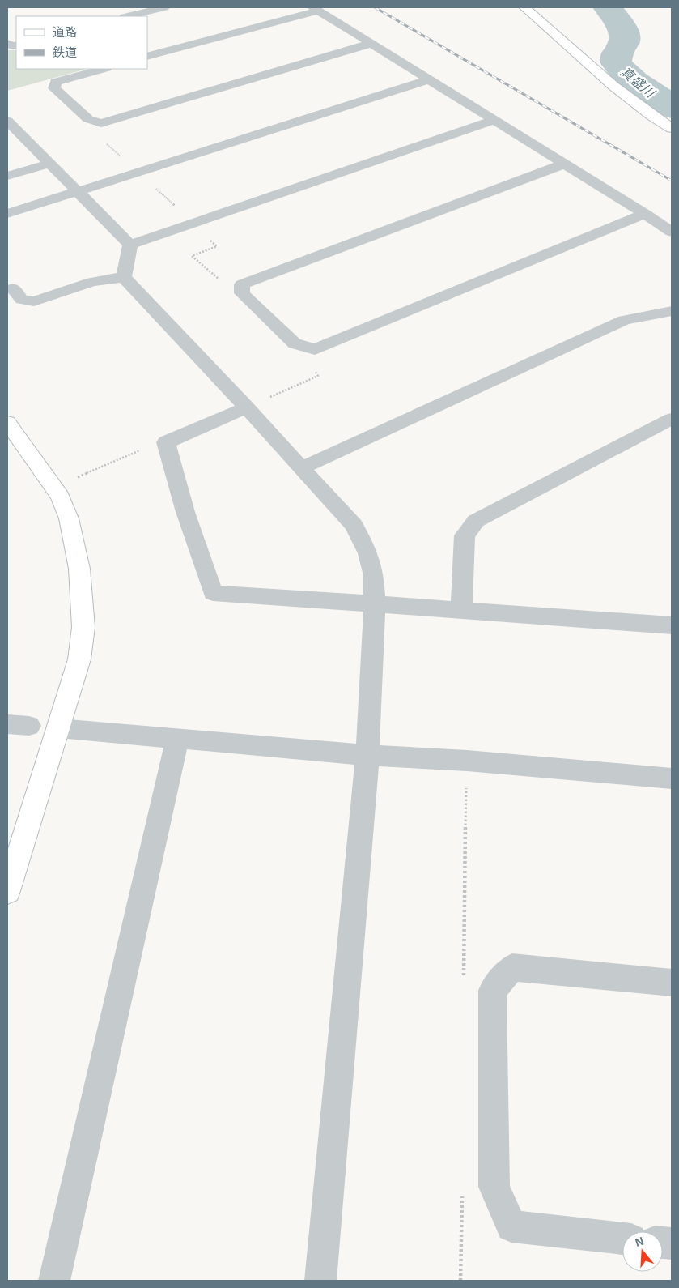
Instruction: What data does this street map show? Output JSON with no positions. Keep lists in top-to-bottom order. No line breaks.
{"water":["真盛川"],"legend":["道路","鉄道"],"north":"top"}
